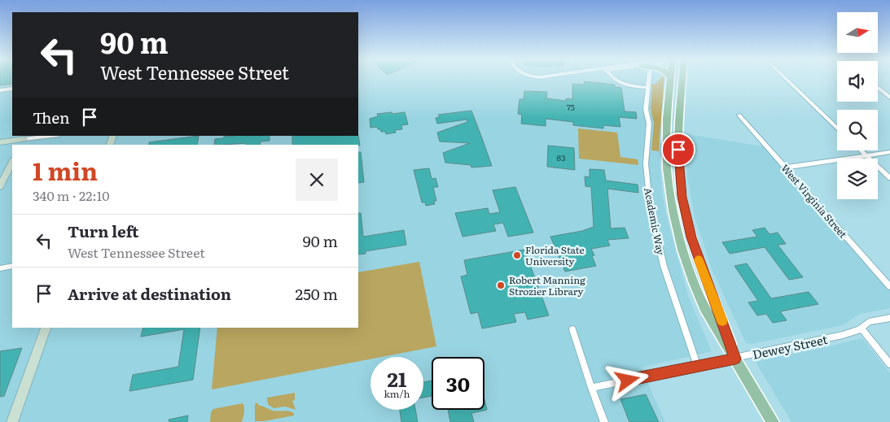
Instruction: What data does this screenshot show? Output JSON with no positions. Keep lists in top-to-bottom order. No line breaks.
{"streets":{"street":["West Virginia Street","Academic Way","Dewey Street"]},"crossings":[["Academic Way","Dewey Street"]],"places":["Florida State University","Robert Manning Strozier Library"],"house_numbers":["75","83"],"north":"right","page":{"turn":["90 m","West Tennessee Street"],"then":"Then","heading":["1 min","340 m · 22:10"],"list":[{"name":"Turn left","note":"West Tennessee Street","value":"90 m"},{"name":"Arrive at destination","value":"250 m"}],"speed":"21 km/h","limit":"30"}}
